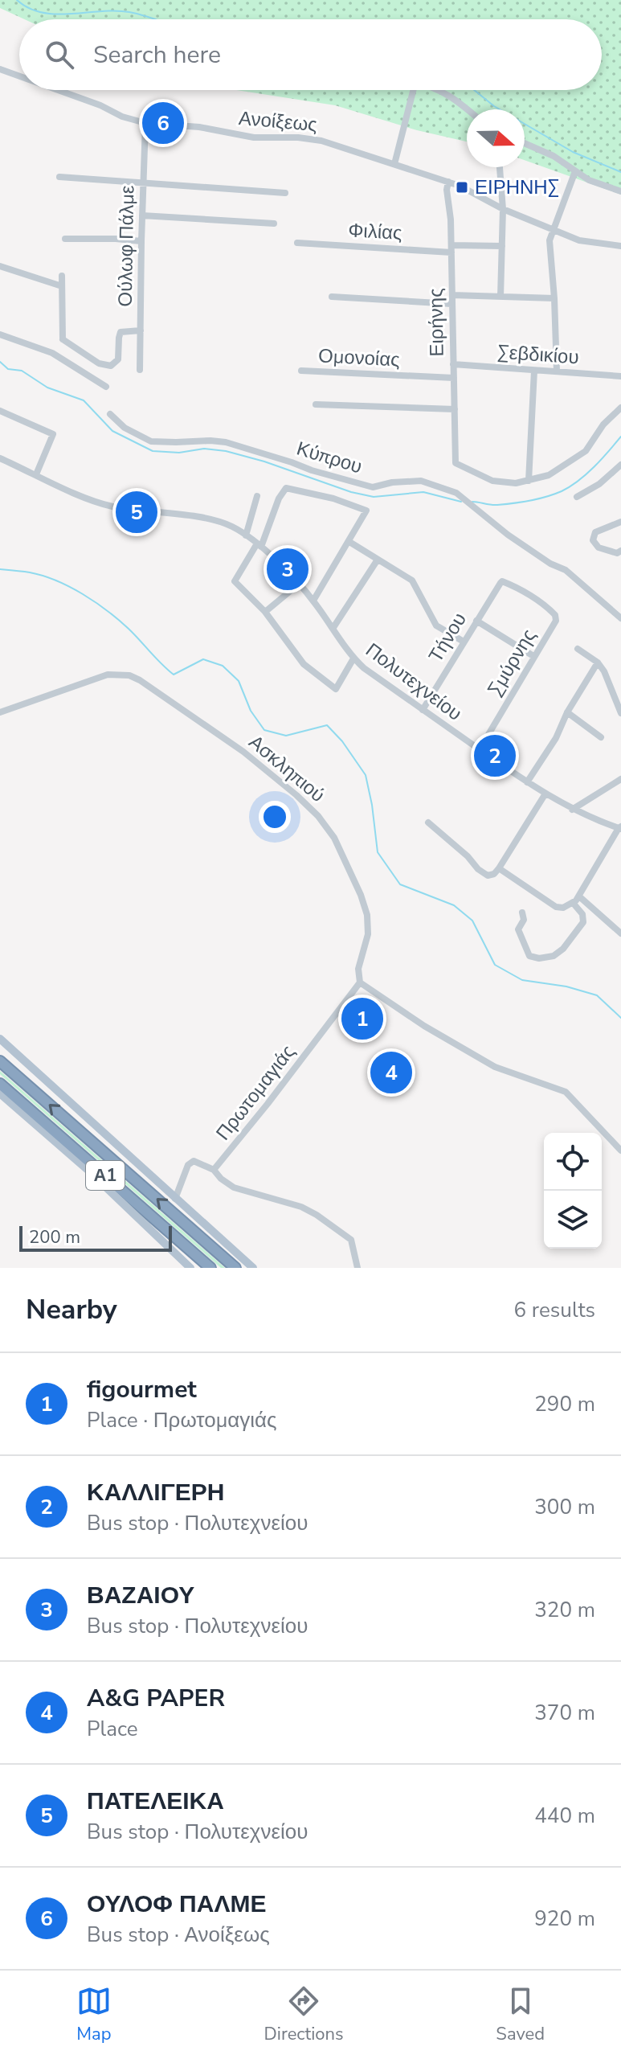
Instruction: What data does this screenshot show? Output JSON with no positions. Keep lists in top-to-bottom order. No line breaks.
{"streets":{"highway":["Α1"],"street":["Ανοίξεως","Φιλίας","Ούλωφ Πάλμε","Ειρήνης","Σεβδικίου","Ομονοίας","Κύπρου","Τήνου","Σμύρνης","Πολυτεχνείου","Ασκληπιού","Πρωτομαγιάς"]},"crossings":[["Ανοίξεως","Ούλωφ Πάλμε"],["Ανοίξεως","Ειρήνης"],["Φιλίας","Ειρήνης"],["Ειρήνης","Σεβδικίου"],["Ειρήνης","Ομονοίας"],["Τήνου","Σμύρνης"],["Τήνου","Πολυτεχνείου"],["Σμύρνης","Πολυτεχνείου"],["Ασκληπιού","Πρωτομαγιάς"]],"places":{"transit":["ΕΙΡΗΝΗΣ"]},"scale_bar":"200 m","north":"right","page":{"search":"Search here","pins":["6","5","3","2","1","4"],"scale":"200 m","heading":["Nearby","6 results"],"list":[{"mark":"1","name":"figourmet","note":"Place · Πρωτομαγιάς","value":"290 m"},{"mark":"2","name":"ΚΑΛΛΙΓΕΡΗ","note":"Bus stop · Πολυτεχνείου","value":"300 m"},{"mark":"3","name":"ΒΑΖΑΙΟΥ","note":"Bus stop · Πολυτεχνείου","value":"320 m"},{"mark":"4","name":"A&G PAPER","note":"Place","value":"370 m"},{"mark":"5","name":"ΠΑΤΕΛΕΙΚΑ","note":"Bus stop · Πολυτεχνείου","value":"440 m"},{"mark":"6","name":"ΟΥΛΟΦ ΠΑΛΜΕ","note":"Bus stop · Ανοίξεως","value":"920 m"}],"nav":["Map","Directions","Saved"]}}
